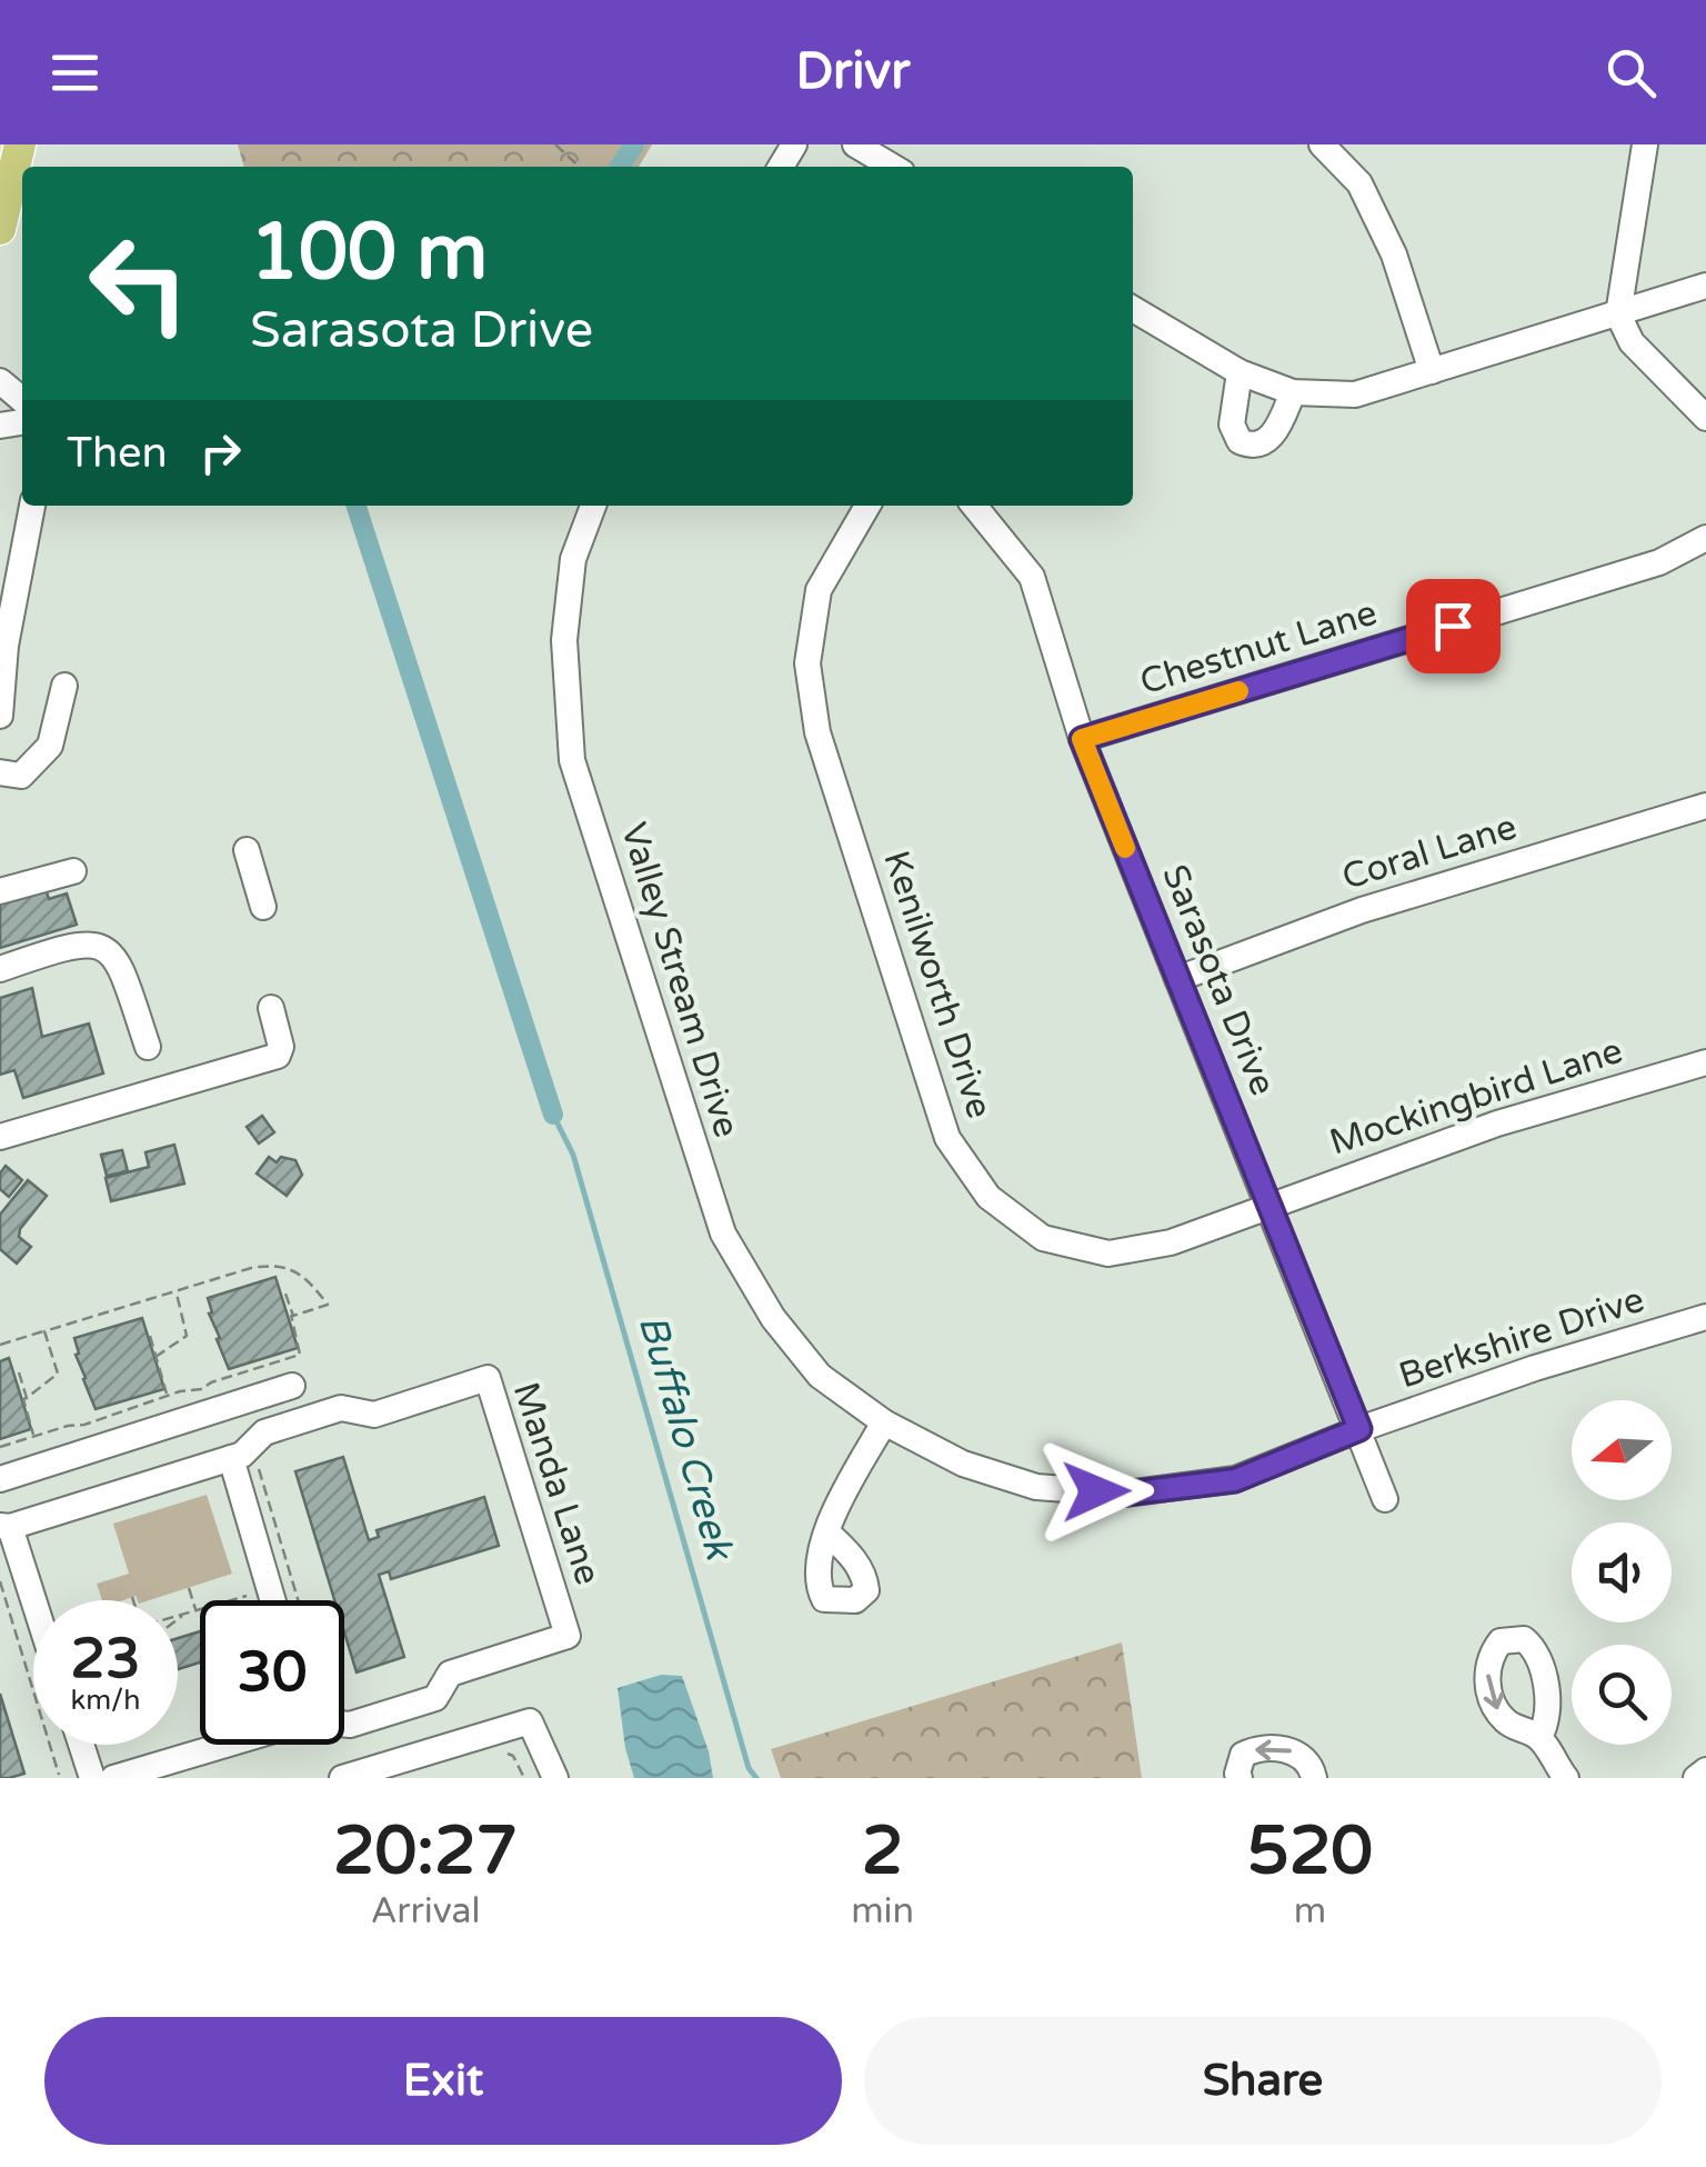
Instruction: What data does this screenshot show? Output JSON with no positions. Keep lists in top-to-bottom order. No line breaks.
{"streets":{"street":["Chestnut Lane","Coral Lane","Valley Stream Drive","Sarasota Drive","Kenilworth Drive","Mockingbird Lane","Berkshire Drive","Manda Lane"]},"crossings":[["Chestnut Lane","Sarasota Drive"],["Coral Lane","Sarasota Drive"],["Valley Stream Drive","Sarasota Drive"],["Valley Stream Drive","Berkshire Drive"],["Sarasota Drive","Kenilworth Drive"],["Sarasota Drive","Mockingbird Lane"],["Sarasota Drive","Berkshire Drive"],["Kenilworth Drive","Mockingbird Lane"]],"water":["Buffalo Creek"],"north":"left","page":{"header":"Drivr","turn":["100 m","Sarasota Drive"],"then":"Then","speed":"23 km/h","limit":"30","eta":["20:27","Arrival","2","min","520","m"],"buttons":["Exit","Share"]}}
